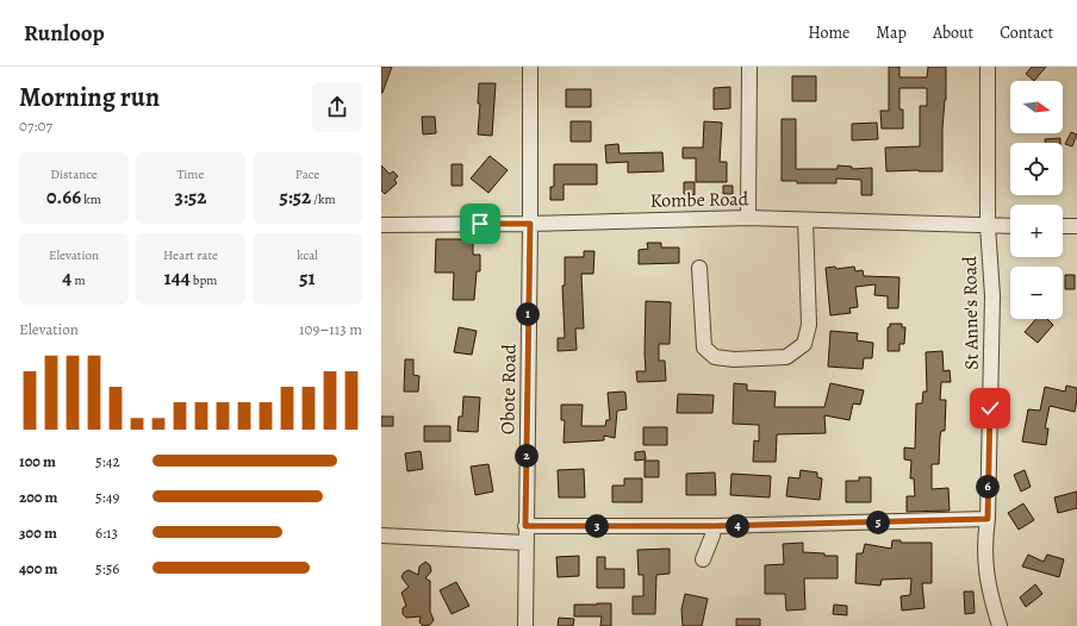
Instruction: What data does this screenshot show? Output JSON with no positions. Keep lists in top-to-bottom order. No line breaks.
{"streets":{"street":["Kombe Road","St Anne's Road","Obote Road"]},"crossings":[["Kombe Road","St Anne's Road"],["Kombe Road","Obote Road"]],"north":"right","page":{"header":"Runloop","nav":["Home","Map","About","Contact"],"heading":["Morning run","07:07"],"map_buttons":["+","−"],"stats":[["Distance","0.66 km"],["Time","3:52"],["Pace","5:52 /km"],["Elevation","4 m"],["Heart rate","144 bpm"],["kcal","51"]],"pins":["1","2","6","5","3","4"],"chart":["Elevation","109–113 m"],"list":[{"name":"100 m","note":"5:42"},{"name":"200 m","note":"5:49"},{"name":"300 m","note":"6:13"},{"name":"400 m","note":"5:56"}]}}
